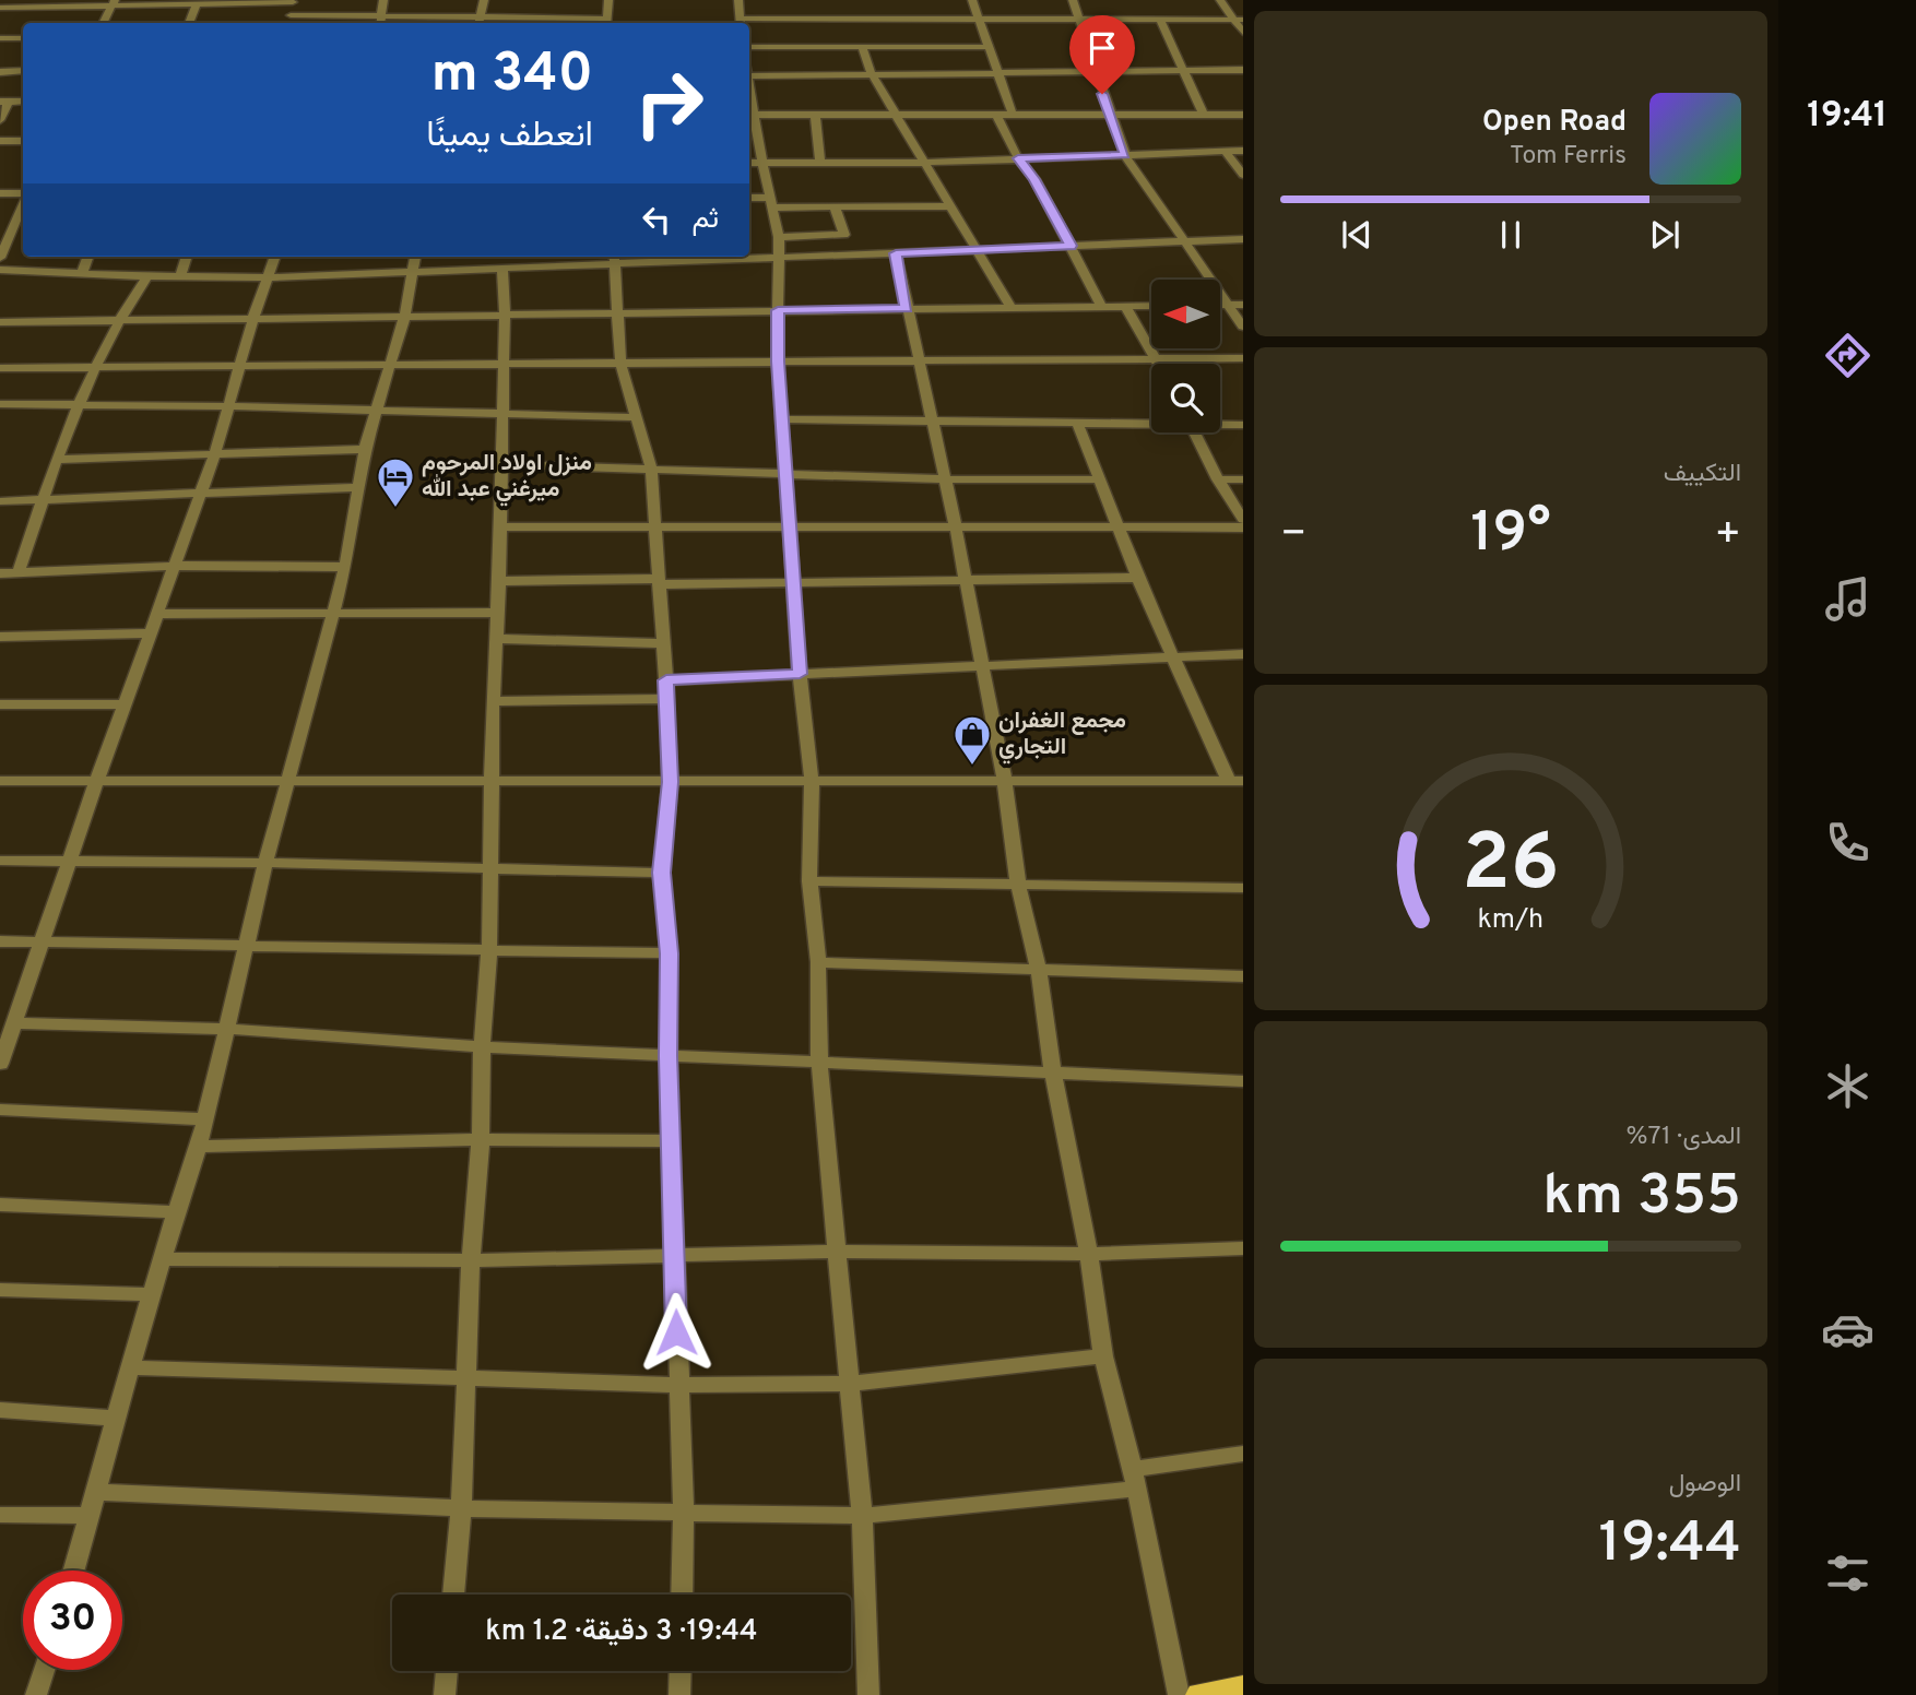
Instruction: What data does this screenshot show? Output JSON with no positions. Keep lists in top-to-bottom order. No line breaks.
{"places":{"hotel":["منزل اولاد المرحوم ميرغني عبد الله"],"shop":["مجمع الغفران التجاري"]},"north":"left","page":{"tabs":"19:41","turn":["340 m","انعطف يمينًا"],"song":["Open Road","Tom Ferris"],"then":"ثم","tile":["التكييف",["المدى · 71%","355 km"],["الوصول","19:44"]],"heat":["−","19°","+"],"limit":"30","trip":"19:44 · 3 دقيقة · 1.2 km","gauge":["26","km/h"]}}
